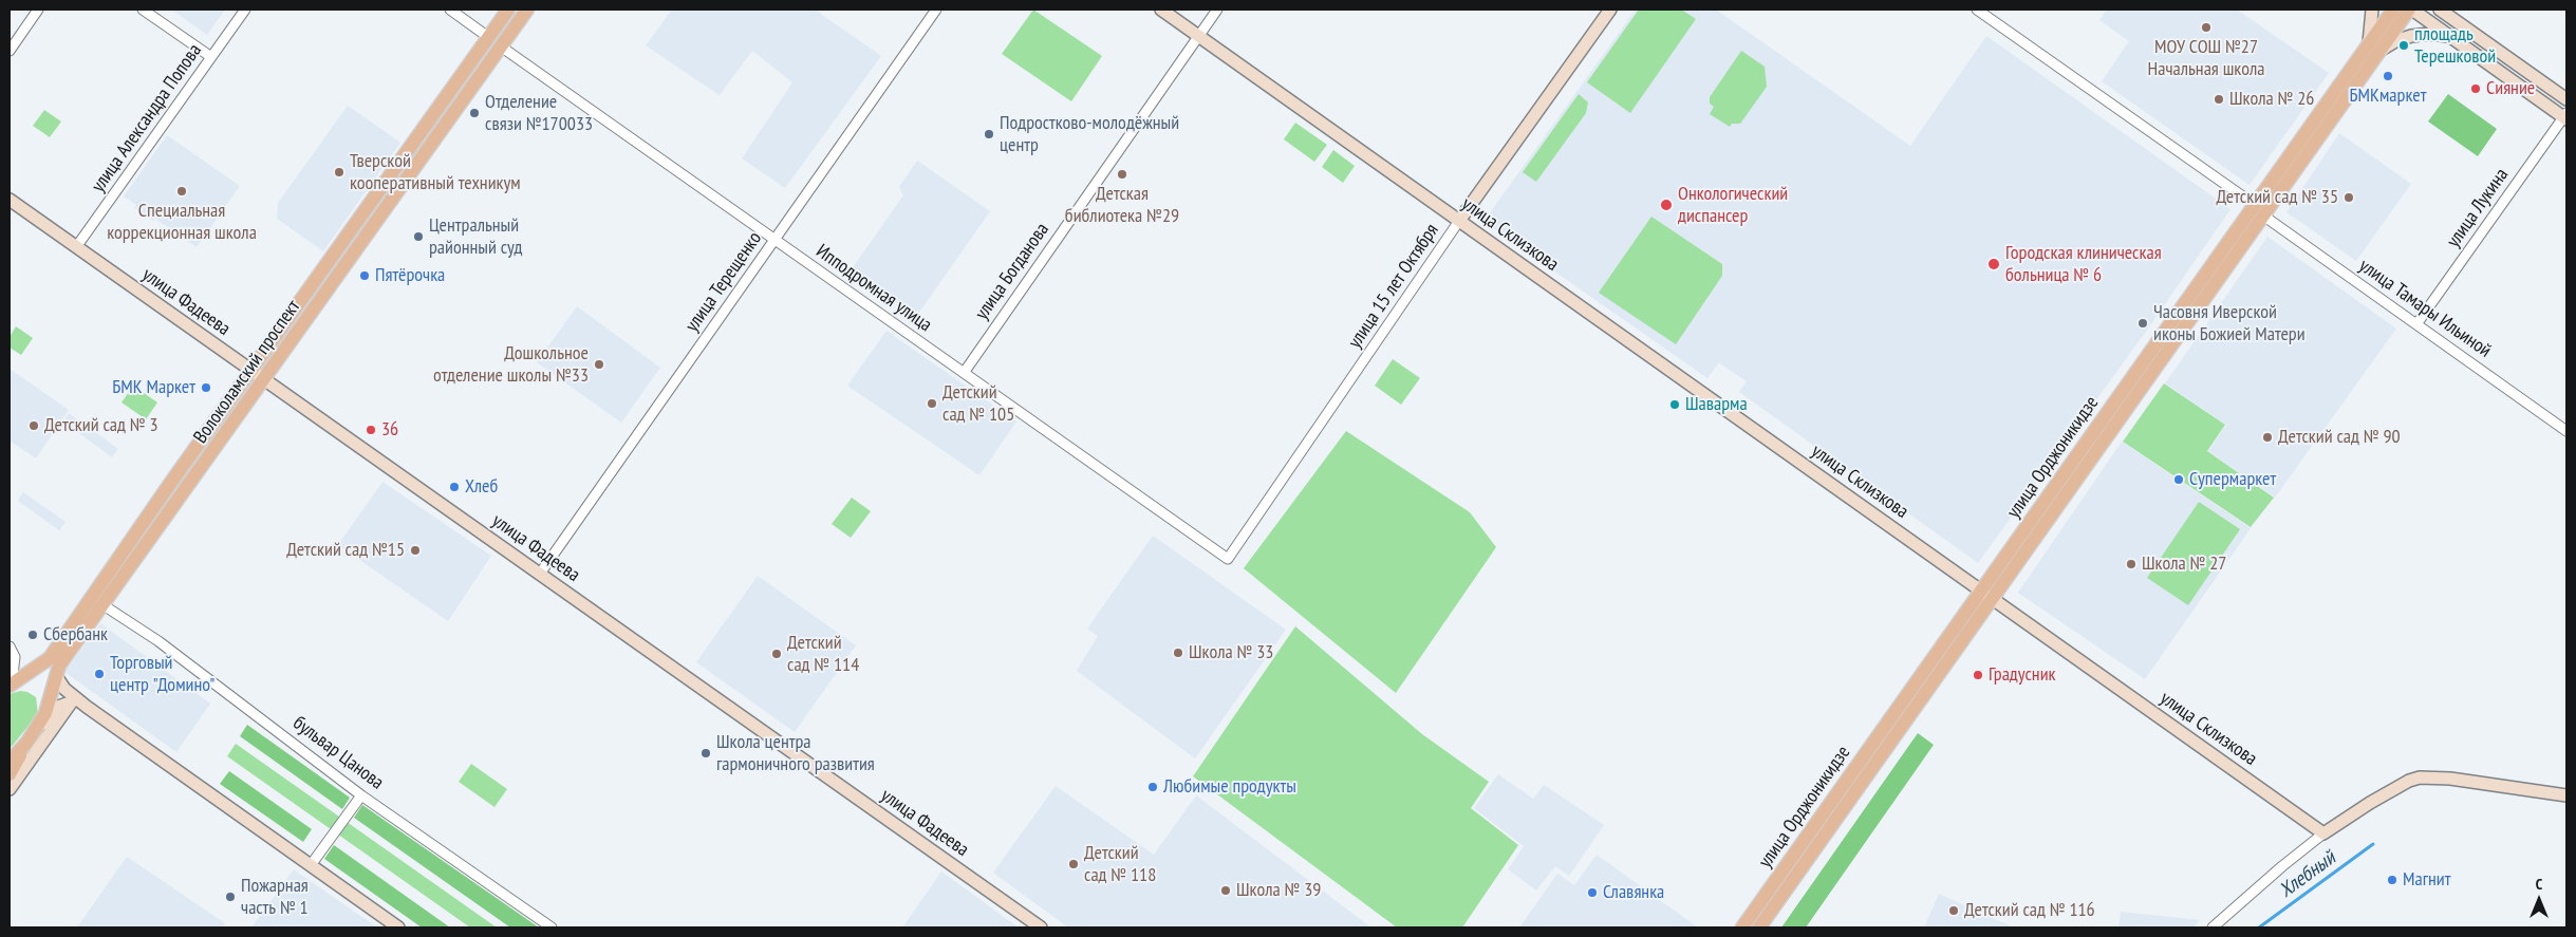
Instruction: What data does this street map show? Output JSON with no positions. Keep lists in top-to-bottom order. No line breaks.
{"streets":{"main road":["Волоколамский проспект","улица Орджоникидзе"],"street":["улица Александра Попова","улица Лукина","улица Склизкова","улица Богданова","улица Терещенко","улица 15 лет Октября","Ипподромная улица","улица Фадеева","улица Тамары Ильиной","бульвар Цанова"]},"crossings":[["улица Александра Попова","улица Фадеева"],["улица Лукина","улица Тамары Ильиной"],["улица Склизкова","улица Богданова"],["улица Склизкова","улица 15 лет Октября"],["улица Склизкова","улица Орджоникидзе"],["улица Богданова","Ипподромная улица"],["улица Терещенко","Ипподромная улица"],["улица Терещенко","улица Фадеева"],["улица 15 лет Октября","Ипподромная улица"],["Ипподромная улица","Волоколамский проспект"],["улица Фадеева","Волоколамский проспект"],["улица Тамары Ильиной","улица Орджоникидзе"],["Волоколамский проспект","бульвар Цанова"]],"water":["Хлебный"],"places":["МОУ СОШ №27 Начальная школа","площадь Терешковой","БМКмаркет","Сияние","Школа № 26","Отделение связи №170033","Подростково-молодёжный центр","Тверской кооперативный техникум","Детская библиотека №29","Специальная коррекционная школа","Детский сад № 35","Онкологический диспансер","Центральный районный суд","Городская клиническая больница № 6","Пятёрочка","Часовня Иверской иконы Божией Матери","Дошкольное отделение школы №33","БМК Маркет","Детский сад № 105","Шаварма","Детский сад № 3","36","Детский сад № 90","Супермаркет","Хлеб","Детский сад №15","Школа № 27","Сбербанк","Школа № 33","Детский сад № 114","Торговый центр \"Домино\"","Градусник","Школа центра гармоничного развития","Любимые продукты","Детский сад № 118","Магнит","Школа № 39","Славянка","Пожарная часть № 1","Детский сад № 116"],"north":"top"}
